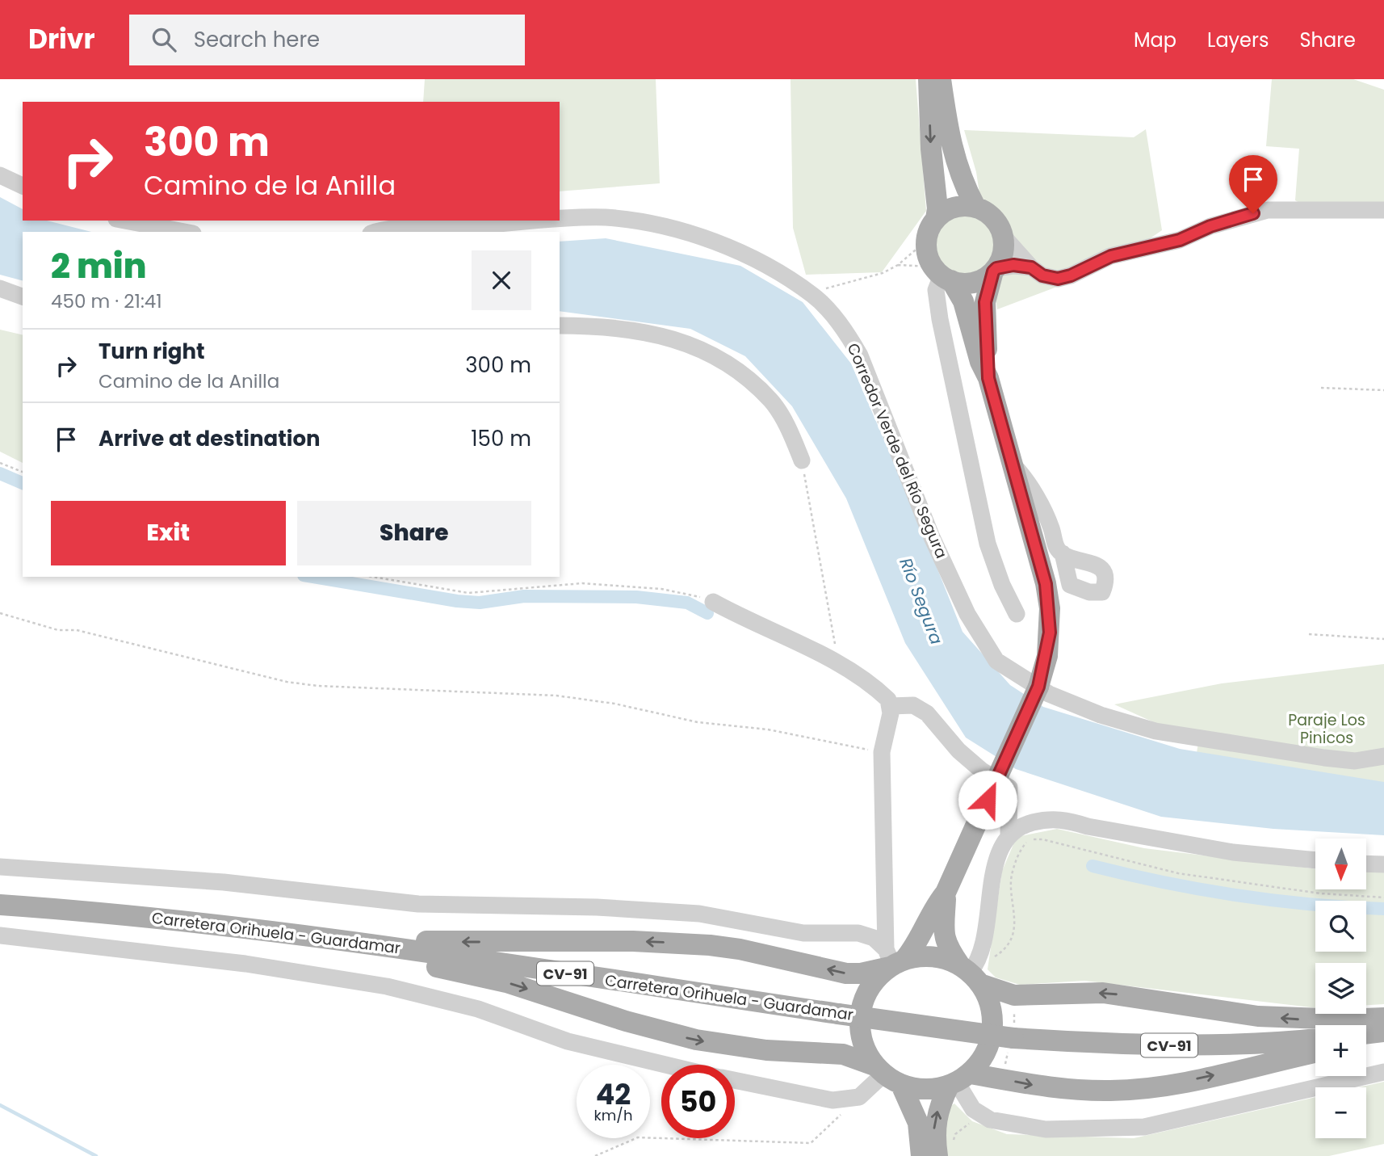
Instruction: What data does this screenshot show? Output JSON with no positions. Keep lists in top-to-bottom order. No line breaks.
{"streets":{"main road":["Carretera Orihuela - Guardamar","CV-91"],"street":["Corredor Verde del Río Segura"]},"water":["Río Segura"],"parks":["Paraje Los Pinicos"],"north":"bottom","page":{"header":"Drivr","search":"Search here","nav":["Map","Layers","Share"],"turn":["300 m","Camino de la Anilla"],"heading":["2 min","450 m · 21:41"],"list":[{"name":"Turn right","note":"Camino de la Anilla","value":"300 m"},{"name":"Arrive at destination","value":"150 m"}],"buttons":["Exit","Share"],"map_buttons":["+","−"],"speed":"42 km/h","limit":"50"}}
